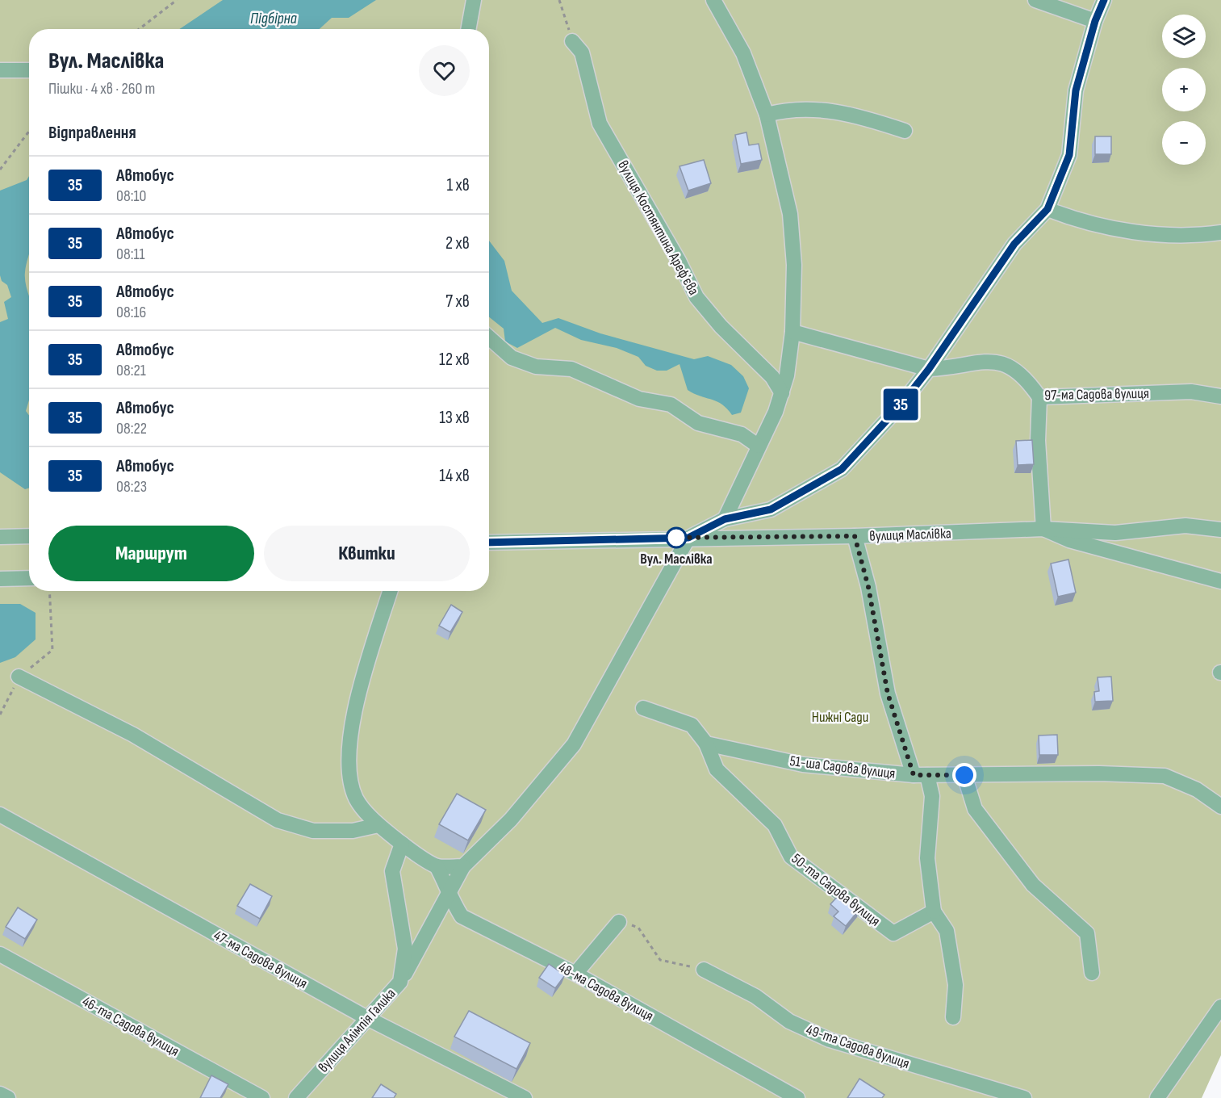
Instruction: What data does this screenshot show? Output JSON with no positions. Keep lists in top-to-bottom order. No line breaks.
{"streets":{"street":["вулиця Костянтина Арефʼєва","97-ма Садова вулиця","вулиця Маслівка","51-ша Садова вулиця","50-та Садова вулиця","47-ма Садова вулиця","48-ма Садова вулиця","46-та Садова вулиця","вулиця Алімпія Галика","49-та Садова вулиця"]},"crossings":[["51-ша Садова вулиця","50-та Садова вулиця"],["47-ма Садова вулиця","вулиця Алімпія Галика"]],"water":["Підбірна"],"parks":["Нижні Сади"],"places":["Вул. Маслівка"],"lines":["bus line 35"],"page":{"on_map":"35","map_buttons":["+","−"],"heading":[["Вул. Маслівка","Пішки · 4 хв · 260 m"],"Відправлення"],"list":[{"mark":"35","name":"Автобус","note":"08:10","value":"1 хв"},{"mark":"35","name":"Автобус","note":"08:11","value":"2 хв"},{"mark":"35","name":"Автобус","note":"08:16","value":"7 хв"},{"mark":"35","name":"Автобус","note":"08:21","value":"12 хв"},{"mark":"35","name":"Автобус","note":"08:22","value":"13 хв"},{"mark":"35","name":"Автобус","note":"08:23","value":"14 хв"}],"buttons":["Маршрут","Квитки"]}}
